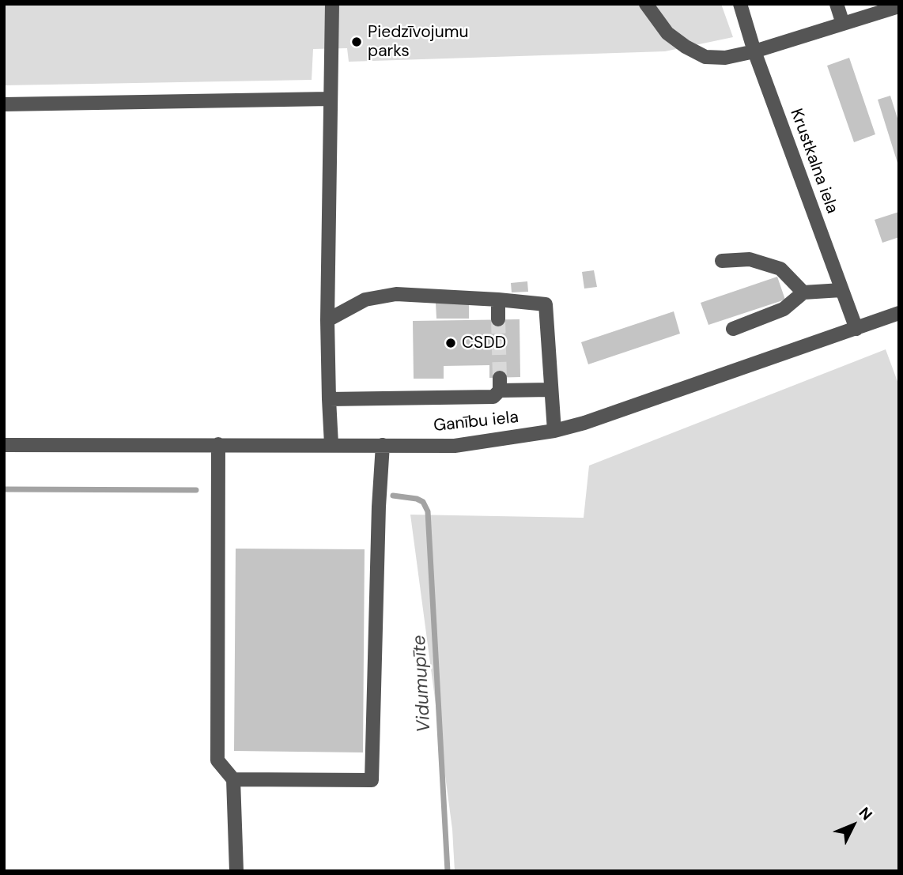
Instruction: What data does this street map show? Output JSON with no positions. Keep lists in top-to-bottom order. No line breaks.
{"streets":{"street":["Krustkalna iela","Ganību iela"]},"crossings":[["Krustkalna iela","Ganību iela"]],"water":["Vidumupīte"],"places":["Piedzīvojumu parks","CSDD"],"north":"top right"}
